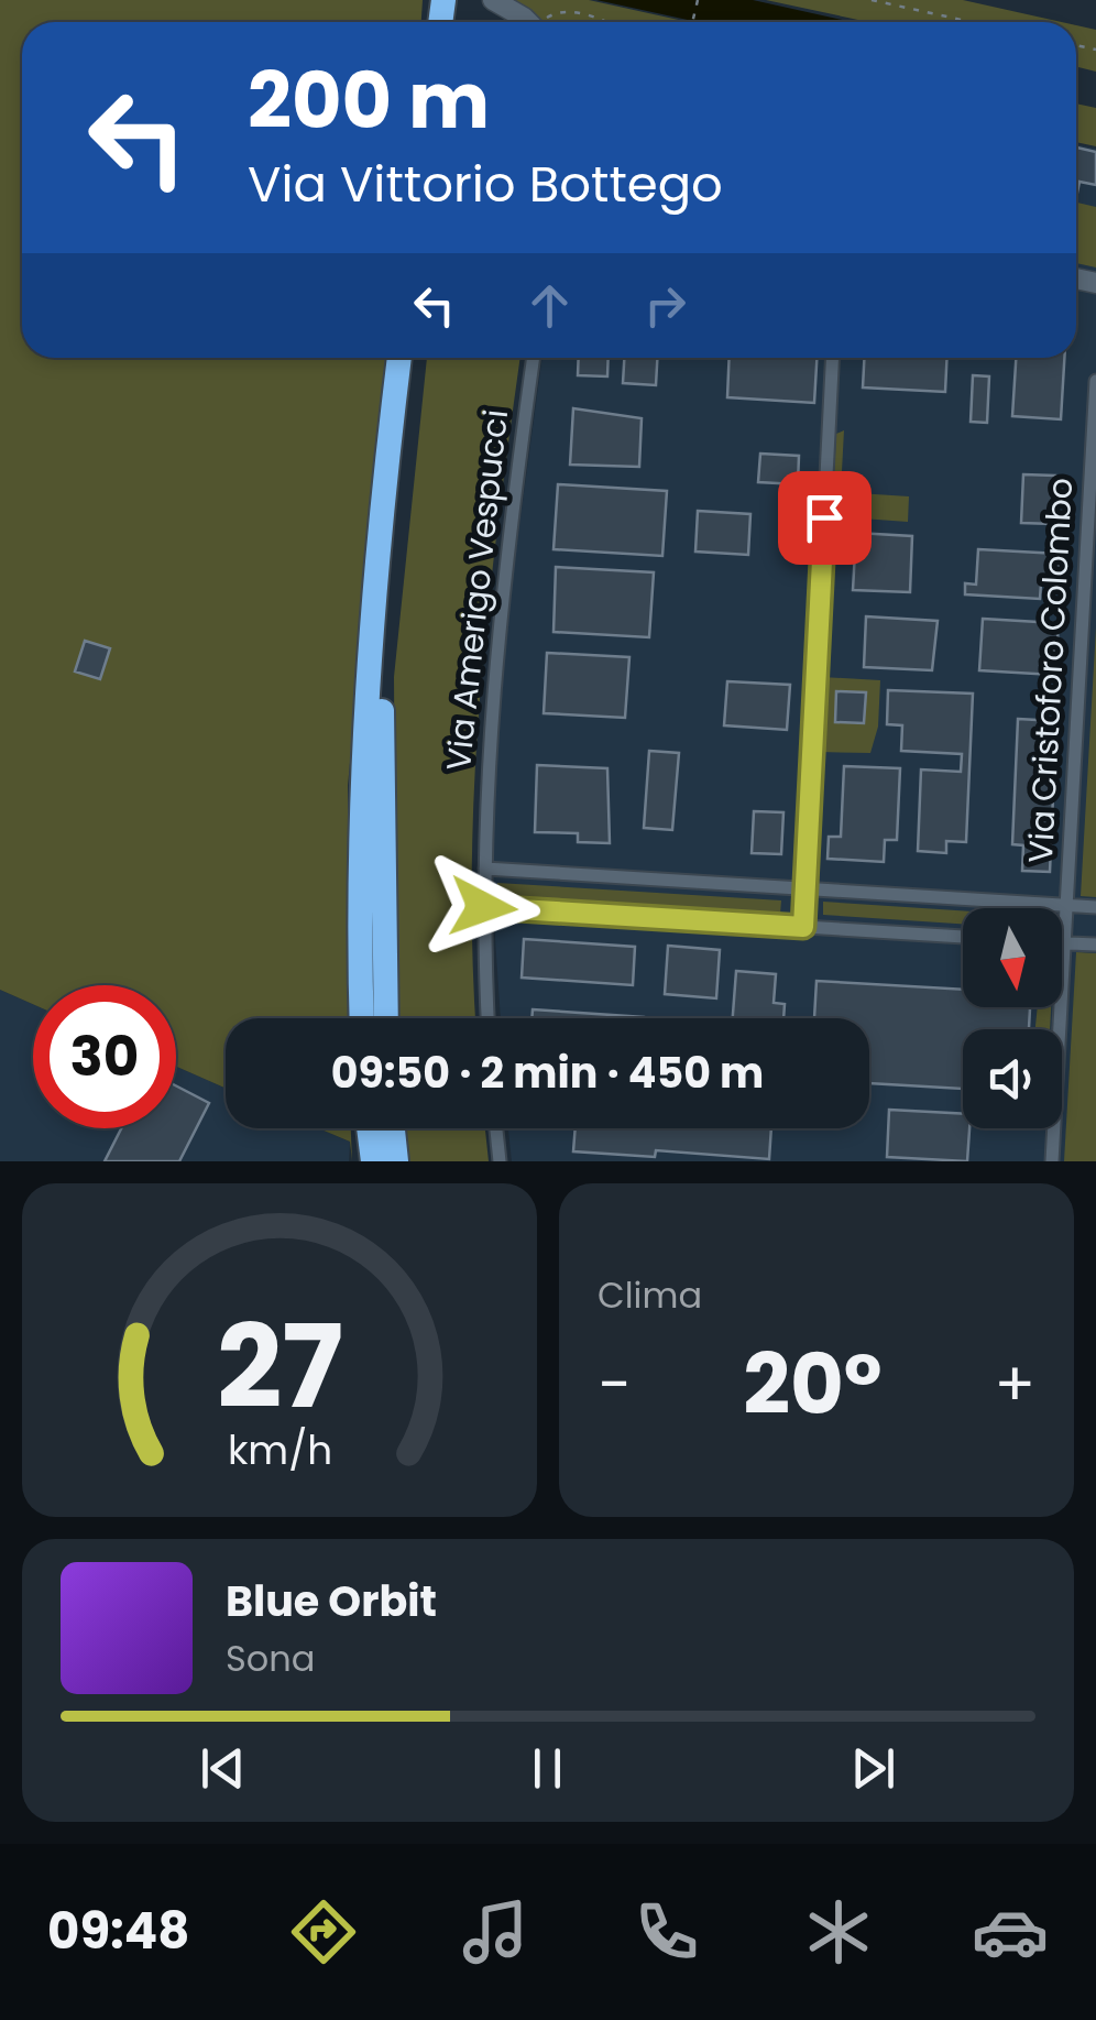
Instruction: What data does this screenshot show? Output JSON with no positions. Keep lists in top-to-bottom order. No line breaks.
{"streets":{"street":["Via Amerigo Vespucci","Via Cristoforo Colombo"]},"north":"bottom","page":{"turn":["200 m","Via Vittorio Bottego"],"limit":"30","trip":"09:50 · 2 min · 450 m","tile":"Clima","heat":["−","20°","+"],"song":["Blue Orbit","Sona"],"tabs":"09:48","gauge":["27","km/h"]}}
